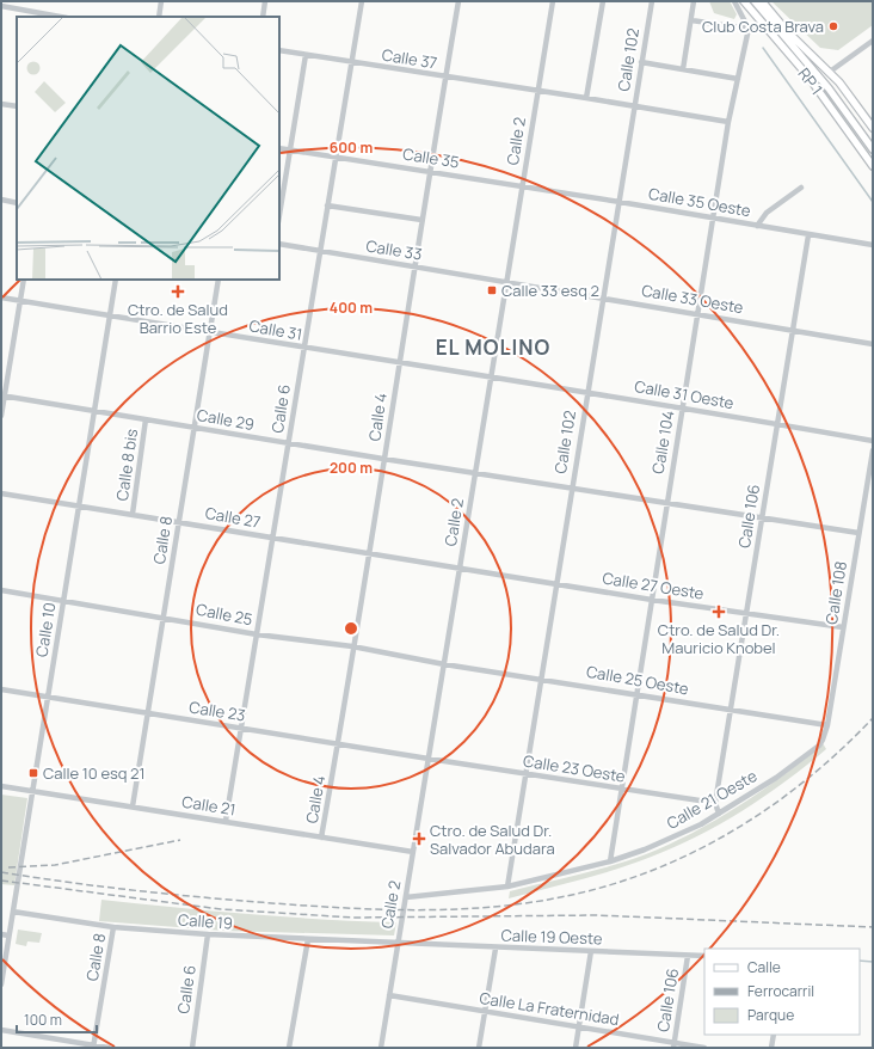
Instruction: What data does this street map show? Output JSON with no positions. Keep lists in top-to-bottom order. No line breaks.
{"streets":{"main road":["RP 1"],"street":["Calle 37","Calle 102","Calle 2","Calle 35","Calle 35 Oeste","Calle 33","Calle 33 Oeste","Calle 31","Calle 31 Oeste","Calle 6","Calle 4","Calle 29","Calle 104","Calle 8 bis","Calle 106","Calle 27","Calle 8","Calle 27 Oeste","Calle 108","Calle 25","Calle 10","Calle 25 Oeste","Calle 23","Calle 23 Oeste","Calle 21 Oeste","Calle 21","Calle 19","Calle 19 Oeste","Calle La Fraternidad"]},"crossings":[["Calle 37","Calle 102"],["Calle 37","Calle 2"],["Calle 37","Calle 6"],["Calle 37","Calle 4"],["Calle 37","Calle 104"],["Calle 102","Calle 35 Oeste"],["Calle 102","Calle 33 Oeste"],["Calle 102","Calle 31 Oeste"],["Calle 102","Calle 29"],["Calle 102","Calle 27 Oeste"],["Calle 102","Calle 25 Oeste"],["Calle 102","Calle 23 Oeste"],["Calle 102","Calle 21 Oeste"],["Calle 2","Calle 35"],["Calle 2","Calle 35 Oeste"],["Calle 2","Calle 33"],["Calle 2","Calle 33 Oeste"],["Calle 2","Calle 31"],["Calle 2","Calle 31 Oeste"],["Calle 2","Calle 29"],["Calle 2","Calle 27"],["Calle 2","Calle 27 Oeste"],["Calle 2","Calle 25"],["Calle 2","Calle 25 Oeste"],["Calle 2","Calle 23"],["Calle 2","Calle 23 Oeste"],["Calle 2","Calle 21 Oeste"],["Calle 2","Calle 21"],["Calle 2","Calle 19"],["Calle 2","Calle 19 Oeste"],["Calle 2","Calle La Fraternidad"],["Calle 35","Calle 35 Oeste"],["Calle 35","Calle 6"],["Calle 35","Calle 4"],["Calle 35 Oeste","Calle 104"],["Calle 35 Oeste","Calle 106"],["Calle 33","Calle 33 Oeste"],["Calle 33","Calle 6"],["Calle 33","Calle 4"],["Calle 33 Oeste","Calle 104"],["Calle 33 Oeste","Calle 106"],["Calle 31","Calle 31 Oeste"],["Calle 31","Calle 6"],["Calle 31","Calle 4"],["Calle 31","Calle 8"],["Calle 31","Calle 10"],["Calle 31 Oeste","Calle 104"],["Calle 31 Oeste","Calle 106"],["Calle 6","Calle 29"],["Calle 6","Calle 27"],["Calle 6","Calle 25"],["Calle 6","Calle 23"],["Calle 6","Calle 21"],["Calle 6","Calle 19"],["Calle 4","Calle 29"],["Calle 4","Calle 27"],["Calle 4","Calle 25"],["Calle 4","Calle 23"],["Calle 4","Calle 21"],["Calle 29","Calle 104"],["Calle 29","Calle 8 bis"],["Calle 29","Calle 106"],["Calle 29","Calle 8"],["Calle 29","Calle 108"],["Calle 29","Calle 10"],["Calle 104","Calle 27 Oeste"],["Calle 104","Calle 25 Oeste"],["Calle 104","Calle 23 Oeste"],["Calle 104","Calle 21 Oeste"],["Calle 8 bis","Calle 27"],["Calle 106","Calle 27 Oeste"],["Calle 106","Calle 25 Oeste"],["Calle 106","Calle 23 Oeste"],["Calle 106","Calle 19 Oeste"],["Calle 106","Calle La Fraternidad"],["Calle 27","Calle 8"],["Calle 27","Calle 27 Oeste"],["Calle 27","Calle 10"],["Calle 8","Calle 25"],["Calle 8","Calle 23"],["Calle 8","Calle 21"],["Calle 8","Calle 19"],["Calle 27 Oeste","Calle 108"],["Calle 108","Calle 25 Oeste"],["Calle 108","Calle 21 Oeste"],["Calle 25","Calle 10"],["Calle 25","Calle 25 Oeste"],["Calle 10","Calle 23"],["Calle 10","Calle 21"],["Calle 10","Calle 19"],["Calle 23","Calle 23 Oeste"],["Calle 19","Calle 19 Oeste"]],"districts":["EL MOLINO"],"places":{"other":["Club Costa Brava"],"transit":["Calle 33 esq 2","Calle 10 esq 21"],"health":["Ctro. de Salud Barrio Este","Ctro. de Salud Dr. Mauricio Knobel","Ctro. de Salud Dr. Salvador Abudara"]},"legend":["Calle","Ferrocarril","Parque"],"scale_bar":"100 m","rings":["600 m","400 m","200 m"]}
